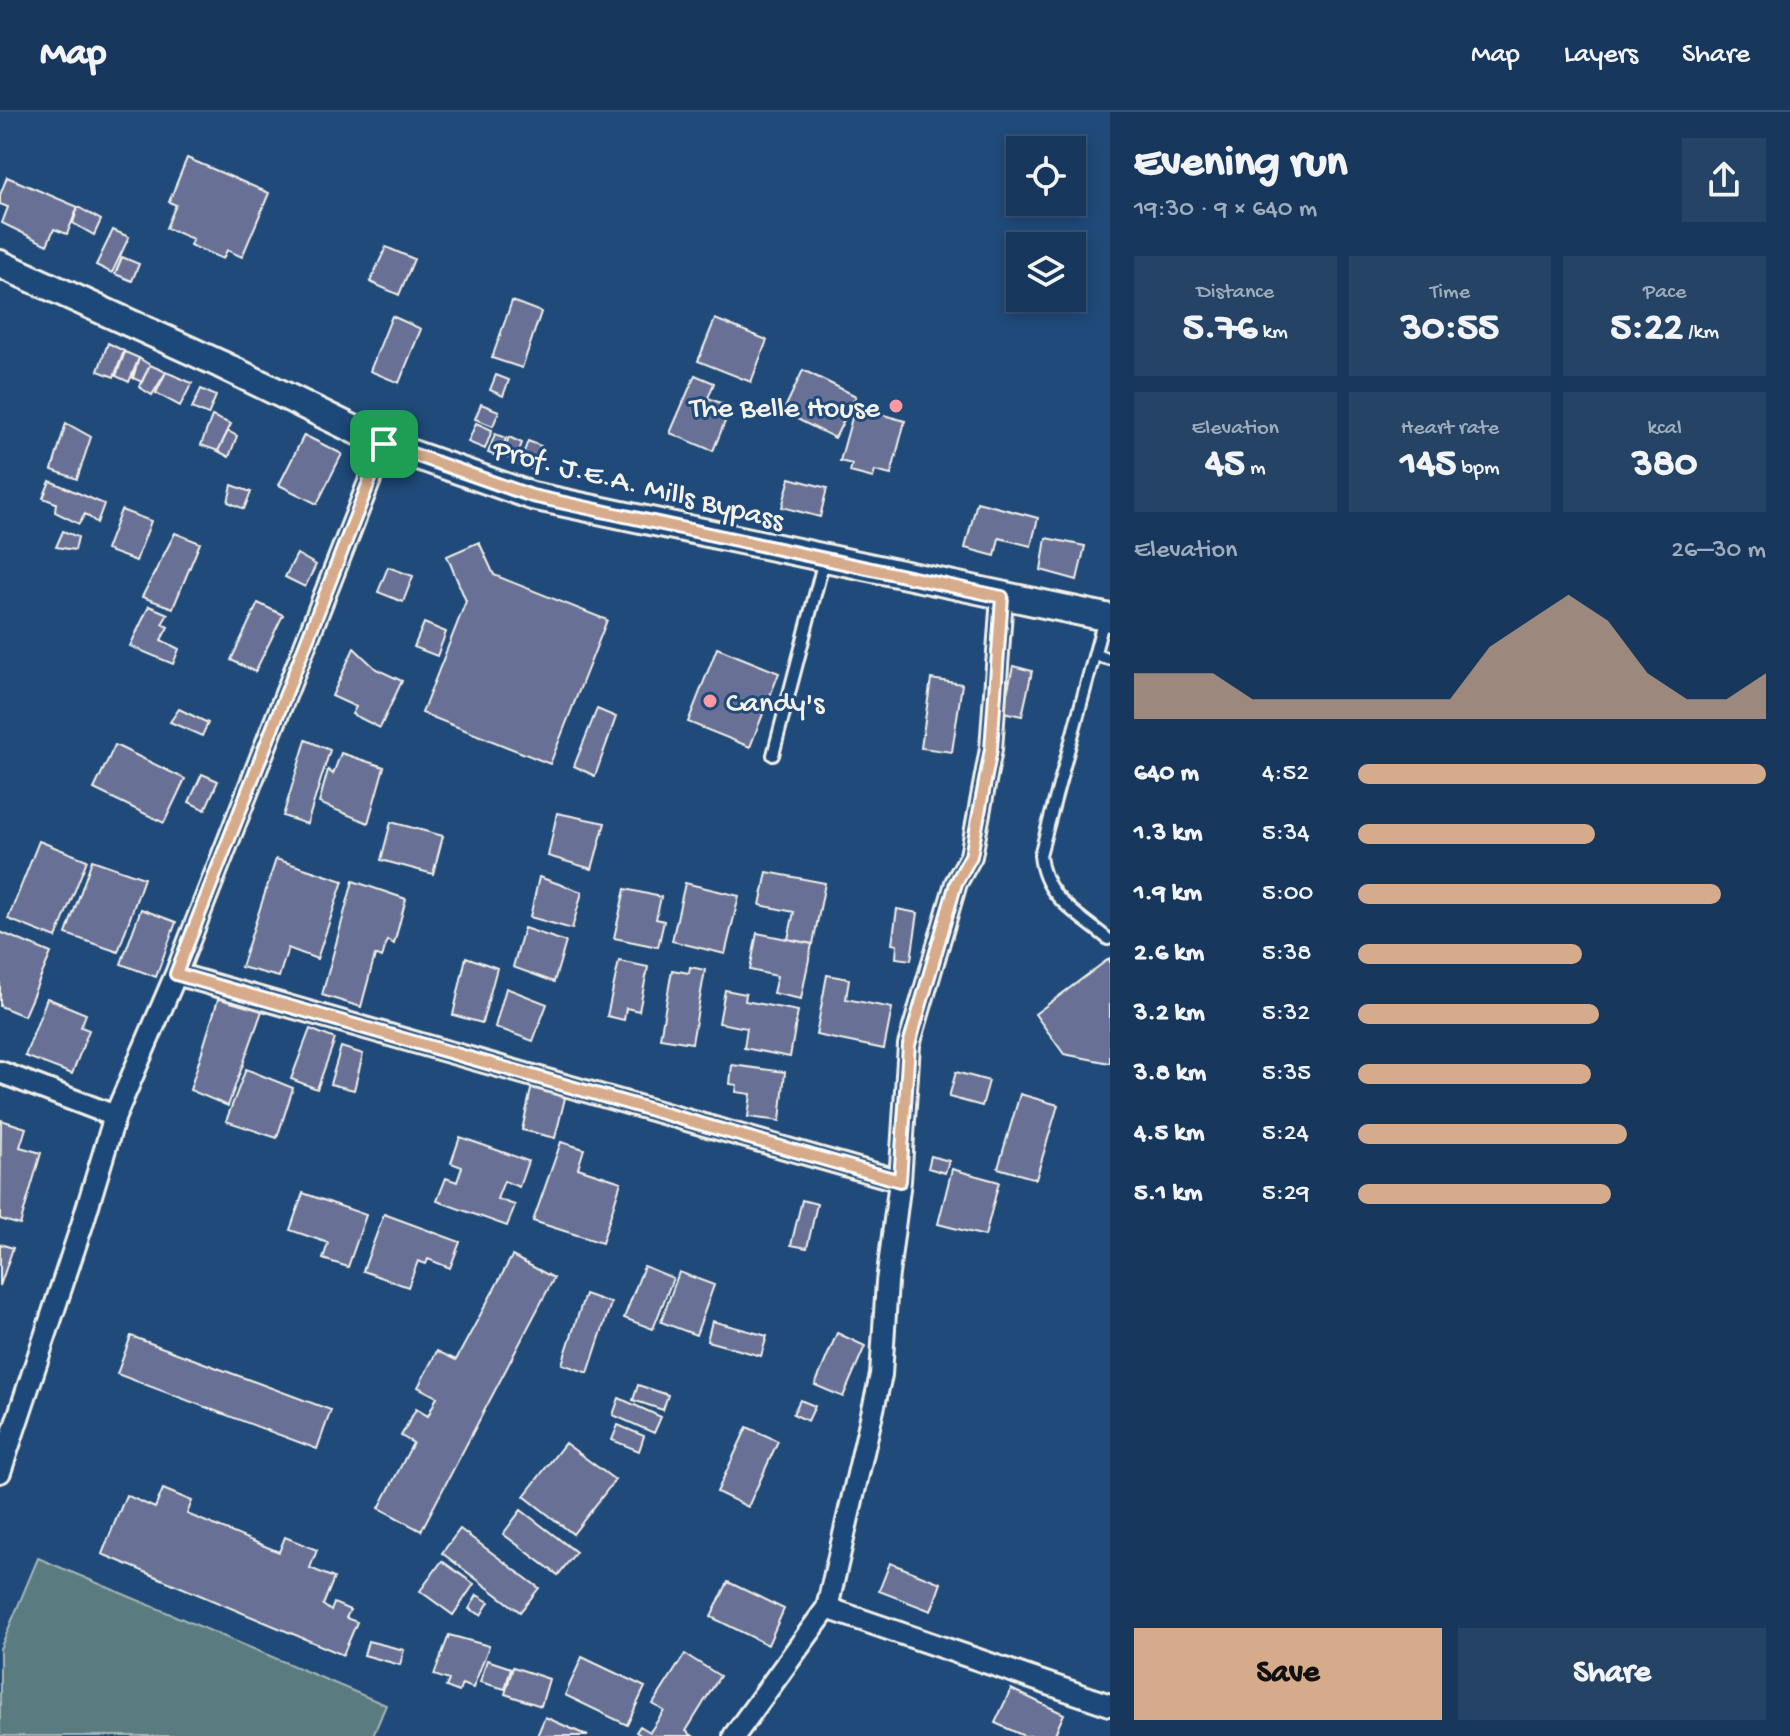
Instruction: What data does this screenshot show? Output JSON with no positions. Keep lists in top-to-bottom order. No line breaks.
{"streets":{"street":["Prof. J.E.A. Mills Bypass"]},"places":["The Belle House","Candy's"],"page":{"header":"Map","nav":["Map","Layers","Share"],"heading":["Evening run","19:30 · 9 × 640 m"],"stats":[["Distance","5.76 km"],["Time","30:55"],["Pace","5:22 /km"],["Elevation","45 m"],["Heart rate","145 bpm"],["kcal","380"]],"chart":["Elevation","26–30 m"],"list":[{"name":"640 m","note":"4:52"},{"name":"1.3 km","note":"5:34"},{"name":"1.9 km","note":"5:00"},{"name":"2.6 km","note":"5:38"},{"name":"3.2 km","note":"5:32"},{"name":"3.8 km","note":"5:35"},{"name":"4.5 km","note":"5:24"},{"name":"5.1 km","note":"5:29"}],"buttons":["Save","Share"]}}
